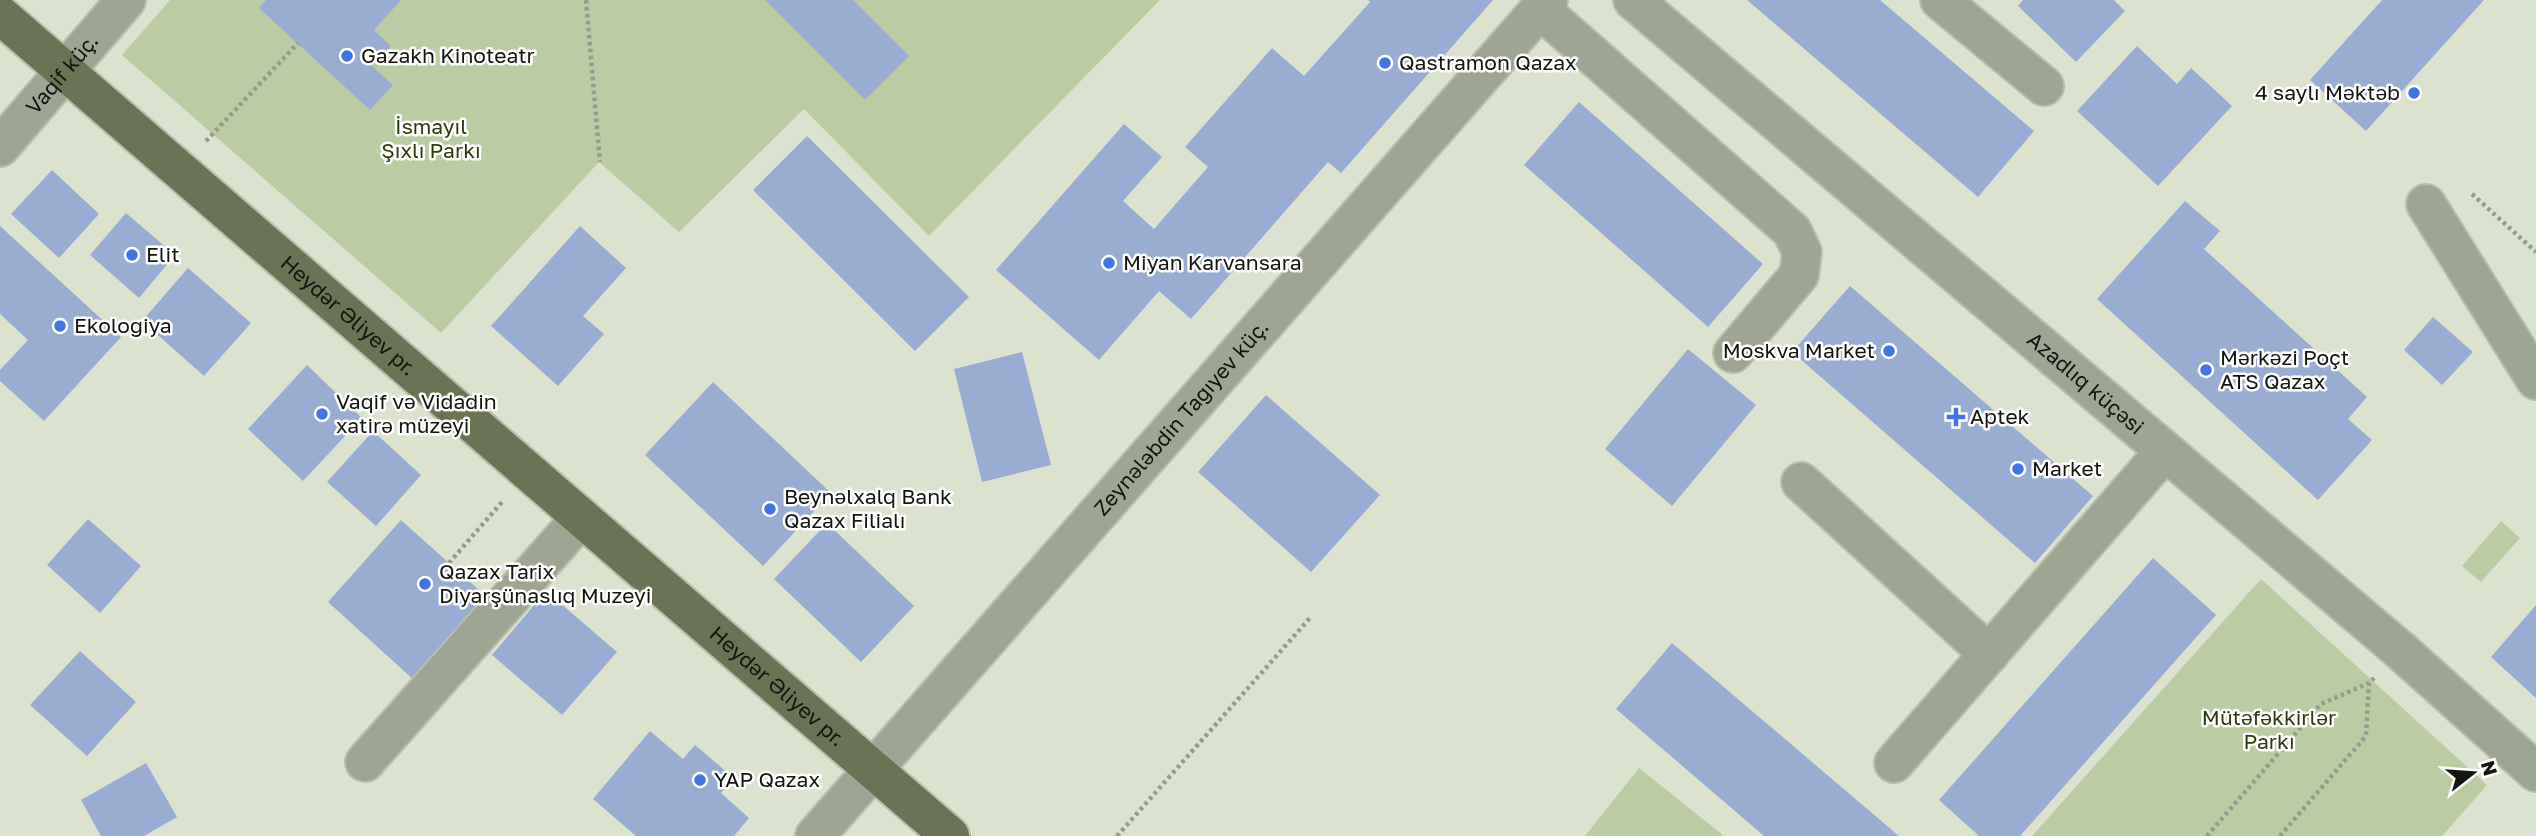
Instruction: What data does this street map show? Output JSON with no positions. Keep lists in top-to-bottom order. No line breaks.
{"streets":{"main road":["Heydər Əliyev pr."],"street":["Vaqif küç.","Azadlıq küçəsi","Zeynələbdin Tağıyev küç."]},"crossings":[["Vaqif küç.","Heydər Əliyev pr."],["Heydər Əliyev pr.","Zeynələbdin Tağıyev küç."]],"parks":["İsmayıl Şıxlı Parkı","Mütəfəkkirlər Parkı"],"places":{"other":["Gazakh Kinoteatr","Qastramon Qazax","4 saylı Məktəb","Elit","Miyan Karvansara","Ekologiya","Moskva Market","Mərkəzi Poçt ATS Qazax","Vaqif və Vidadin xatirə müzeyi","Market","Beynəlxalq Bank Qazax Filialı","Qazax Tarix Diyarşünaslıq Muzeyi","YAP Qazax"],"health":["Aptek"]},"north":"right"}
